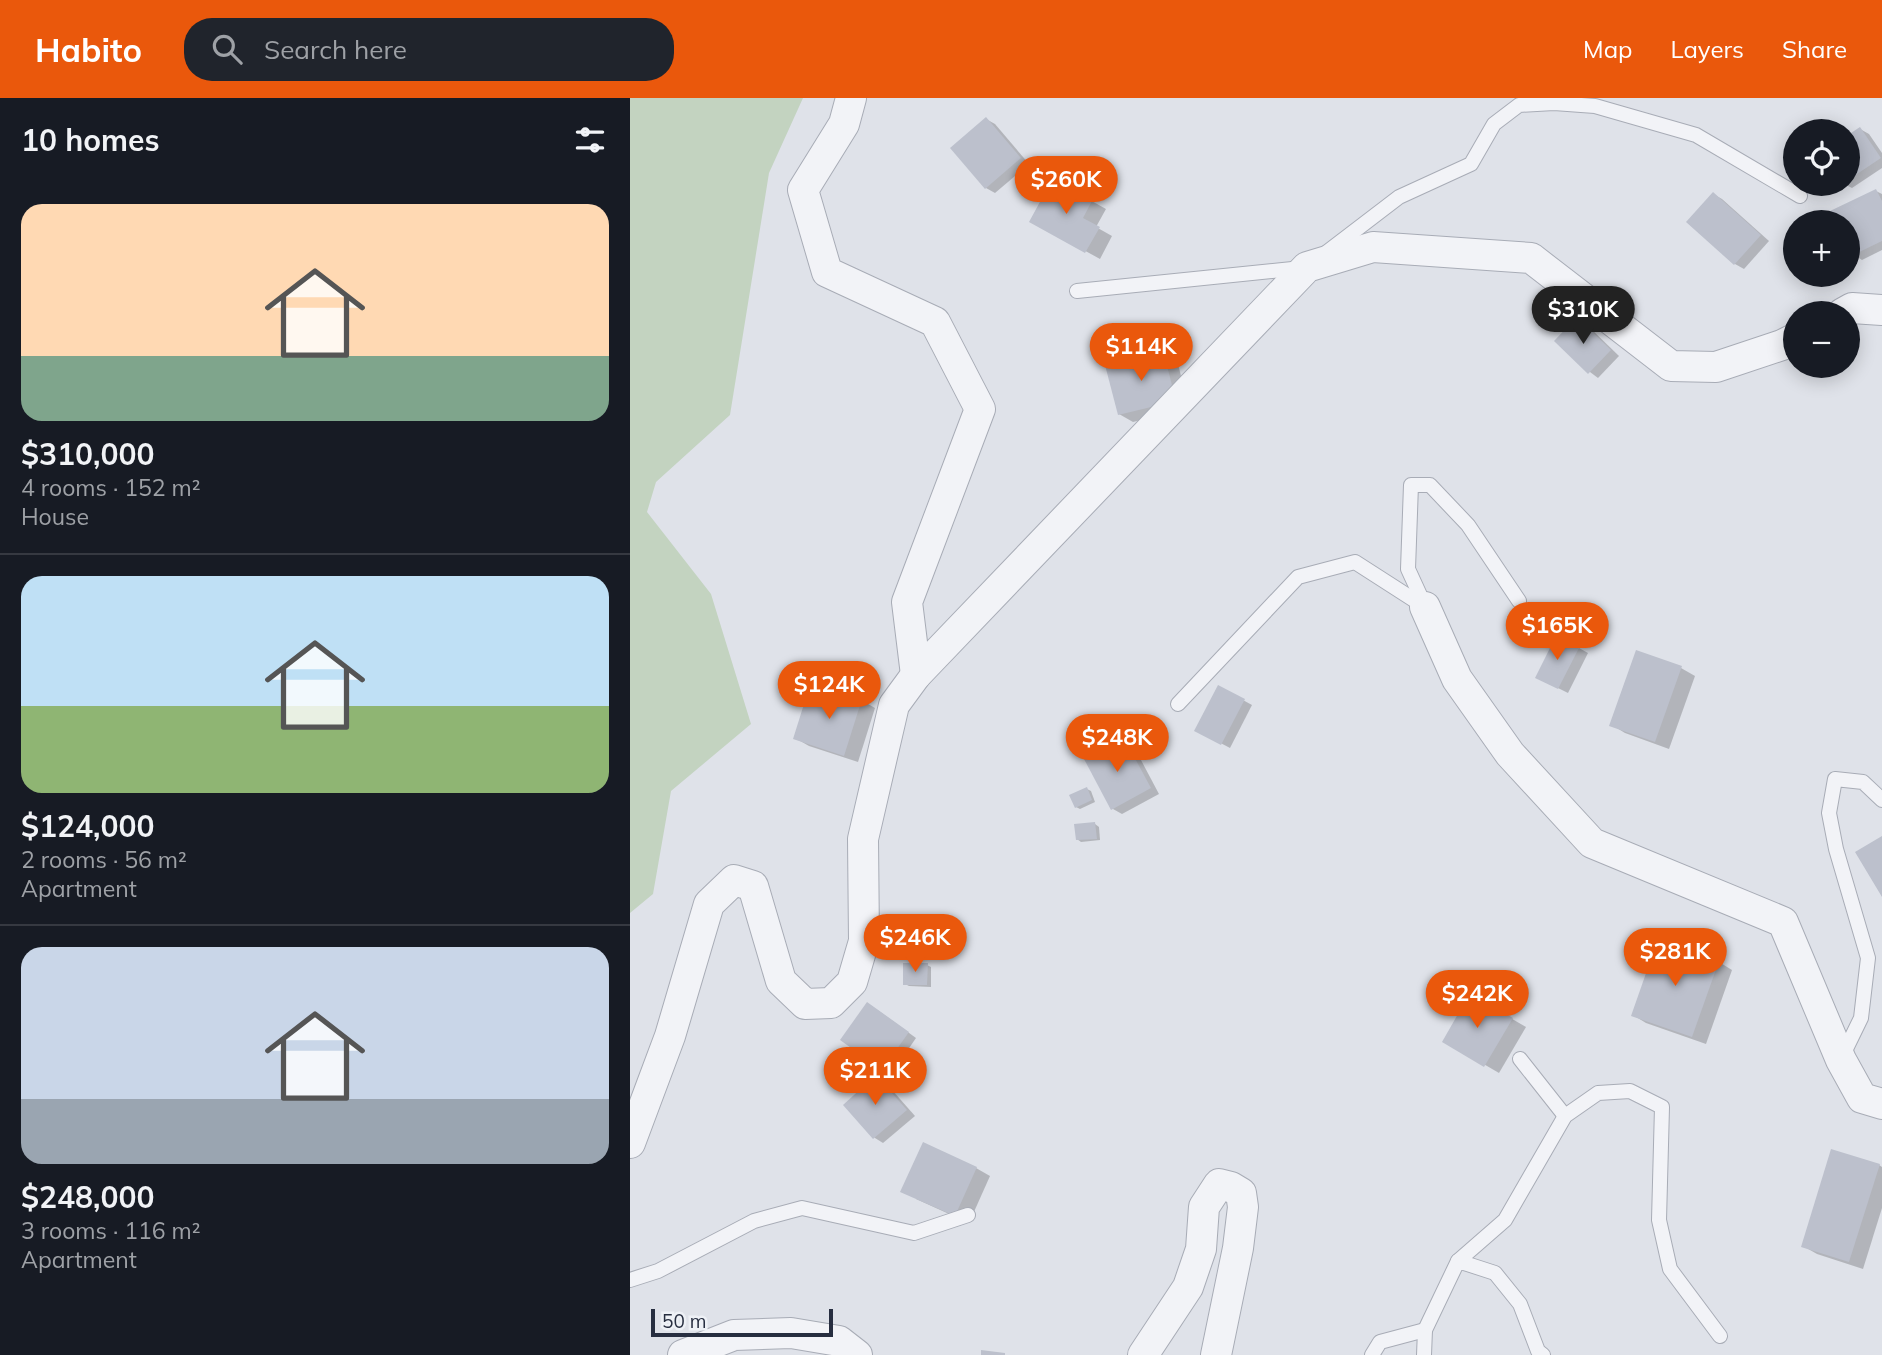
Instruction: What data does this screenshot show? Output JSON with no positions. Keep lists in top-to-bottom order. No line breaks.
{"scale_bar":"50 m","page":{"header":"Habito","search":"Search here","nav":["Map","Layers","Share"],"heading":"10 homes","map_buttons":["+","−"],"price":["$260K","$310K","$114K","$165K","$124K","$248K","$246K","$281K","$242K","$211K"],"list":[{"name":"$310,000","note":"4 rooms · 152 m² · House"},{"name":"$124,000","note":"2 rooms · 56 m² · Apartment"},{"name":"$248,000","note":"3 rooms · 116 m² · Apartment"}],"scale":"50 m"}}
